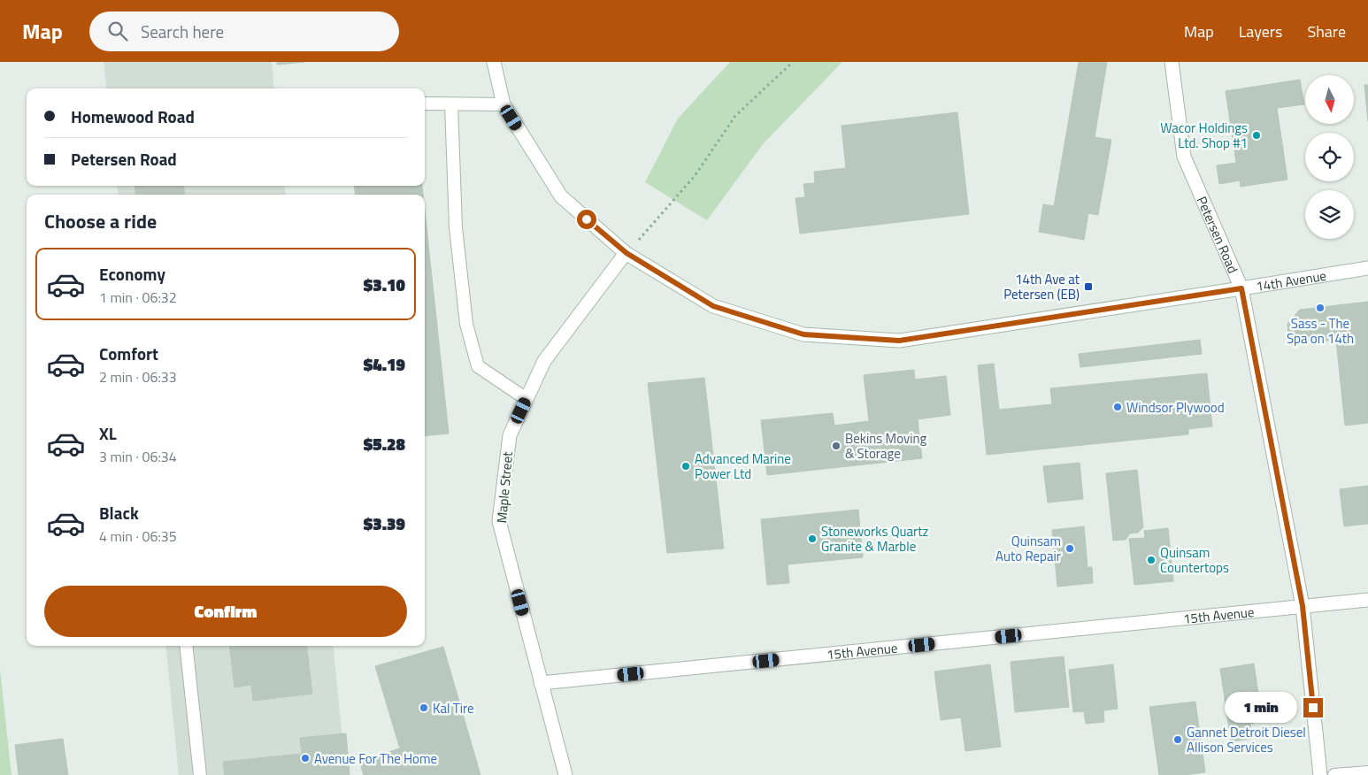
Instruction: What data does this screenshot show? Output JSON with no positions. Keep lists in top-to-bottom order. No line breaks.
{"streets":{"street":["Petersen Road","14th Avenue","Maple Street","15th Avenue"]},"crossings":[["Petersen Road","14th Avenue"],["Petersen Road","15th Avenue"],["14th Avenue","Maple Street"],["Maple Street","15th Avenue"]],"places":{"other":["Wacor Holdings Ltd. Shop #1","Sass - The Spa on 14th","Windsor Plywood","Bekins Moving & Storage","Advanced Marine Power Ltd","Stoneworks Quartz Granite & Marble","Quinsam Auto Repair","Quinsam Countertops","Kal Tire","Gannet Detroit Diesel Allison Services","Avenue For The Home"],"transit":["14th Ave at Petersen (EB)"]},"north":"bottom","page":{"header":"Map","search":"Search here","nav":["Map","Layers","Share"],"banner":["Homewood Road","Petersen Road"],"heading":"Choose a ride","list":[{"name":"Economy","note":"1 min · 06:32","value":"$3.10"},{"name":"Comfort","note":"2 min · 06:33","value":"$4.19"},{"name":"XL","note":"3 min · 06:34","value":"$5.28"},{"name":"Black","note":"4 min · 06:35","value":"$3.39"}],"buttons":"Confirm","bubble":"1 min"}}
